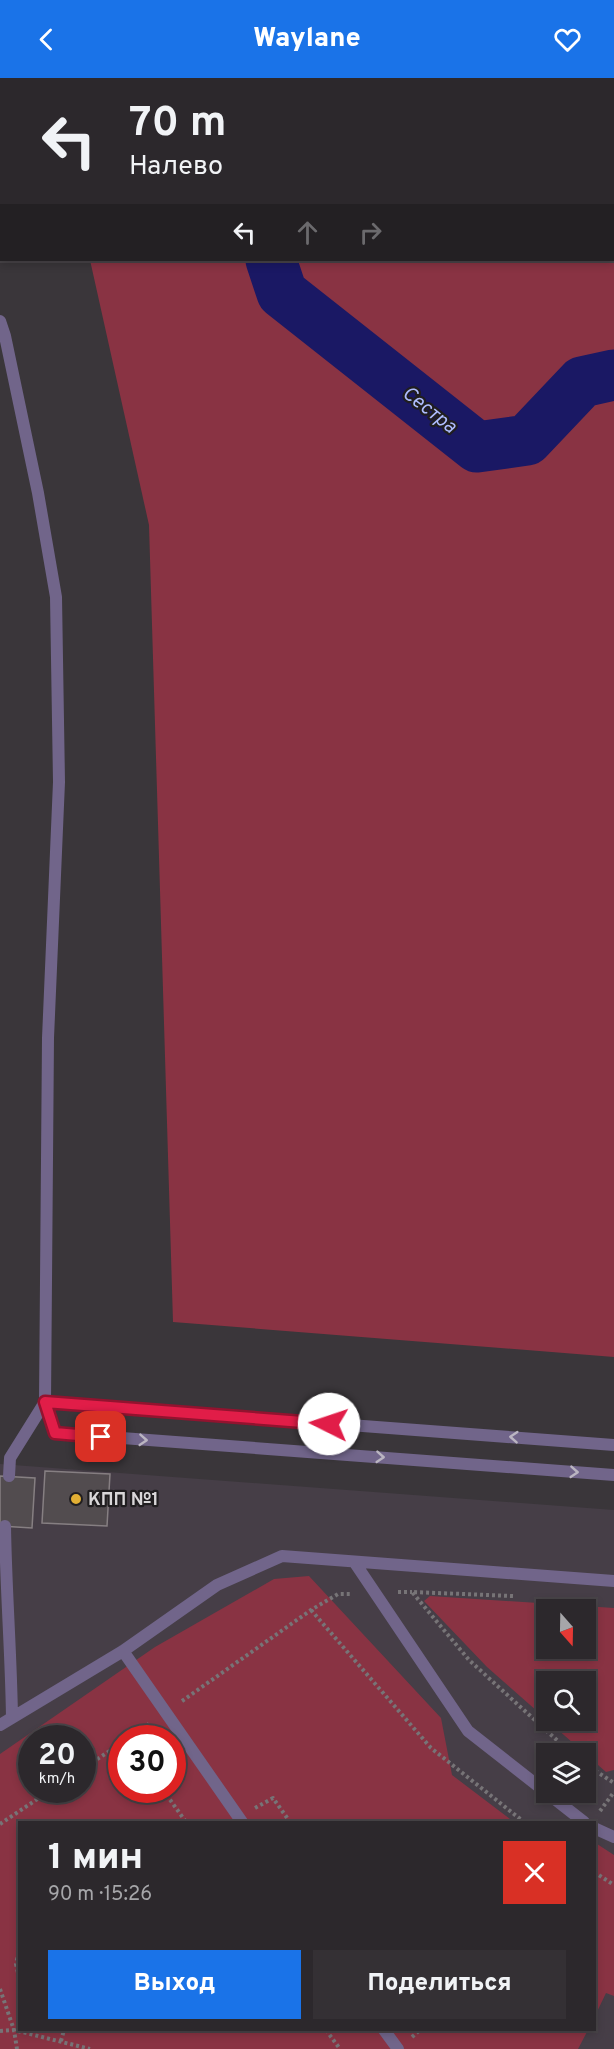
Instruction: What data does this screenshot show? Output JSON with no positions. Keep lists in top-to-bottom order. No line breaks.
{"water":["Сестра"],"places":["КПП №1"],"north":"bottom","page":{"header":"Waylane","turn":["70 m","Налево"],"speed":"20 km/h","limit":"30","heading":["1 мин","90 m · 15:26"],"buttons":["Выход","Поделиться"]}}
